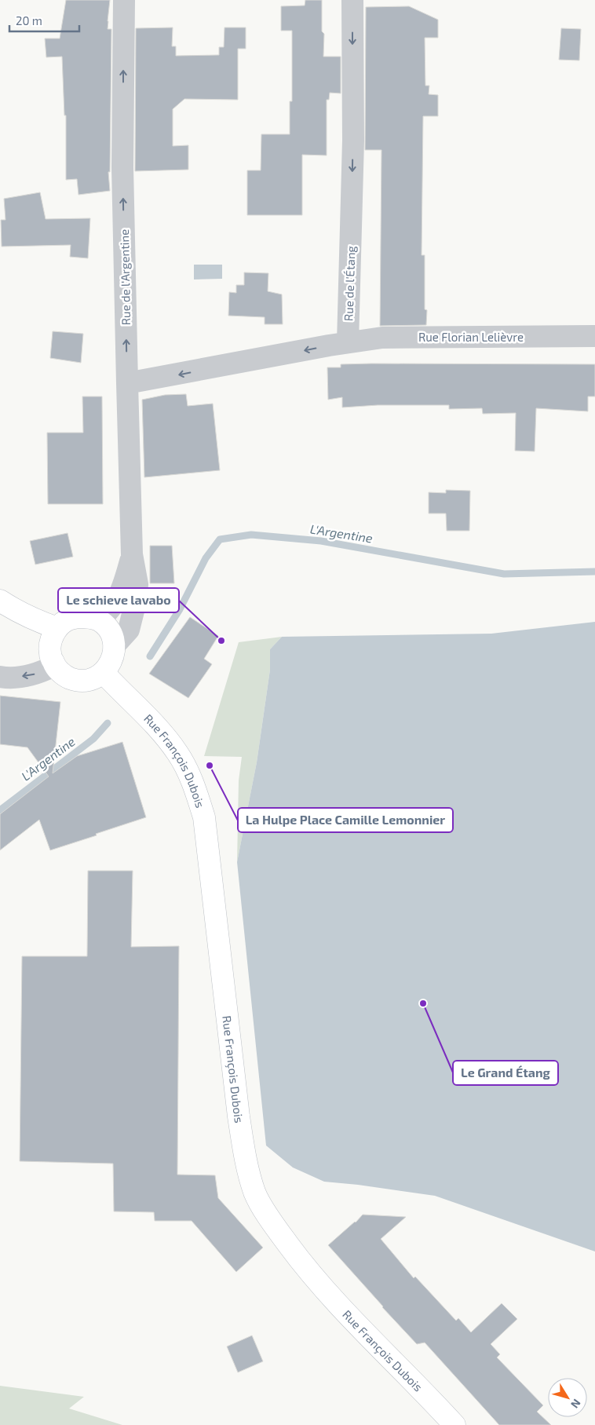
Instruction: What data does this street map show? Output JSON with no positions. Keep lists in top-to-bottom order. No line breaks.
{"streets":{"main road":["Rue François Dubois"],"street":["Rue de l'Argentine","Rue de l'Étang","Rue Florian Lelièvre"]},"crossings":[["Rue de l'Argentine","Rue François Dubois"],["Rue de l'Étang","Rue Florian Lelièvre"]],"one_way":["Rue de l'Argentine","Rue de l'Étang"],"water":["L'Argentine"],"places":["Le schieve lavabo","La Hulpe Place Camille Lemonnier","Le Grand Étang"],"scale_bar":"20 m","north":"bottom right"}
